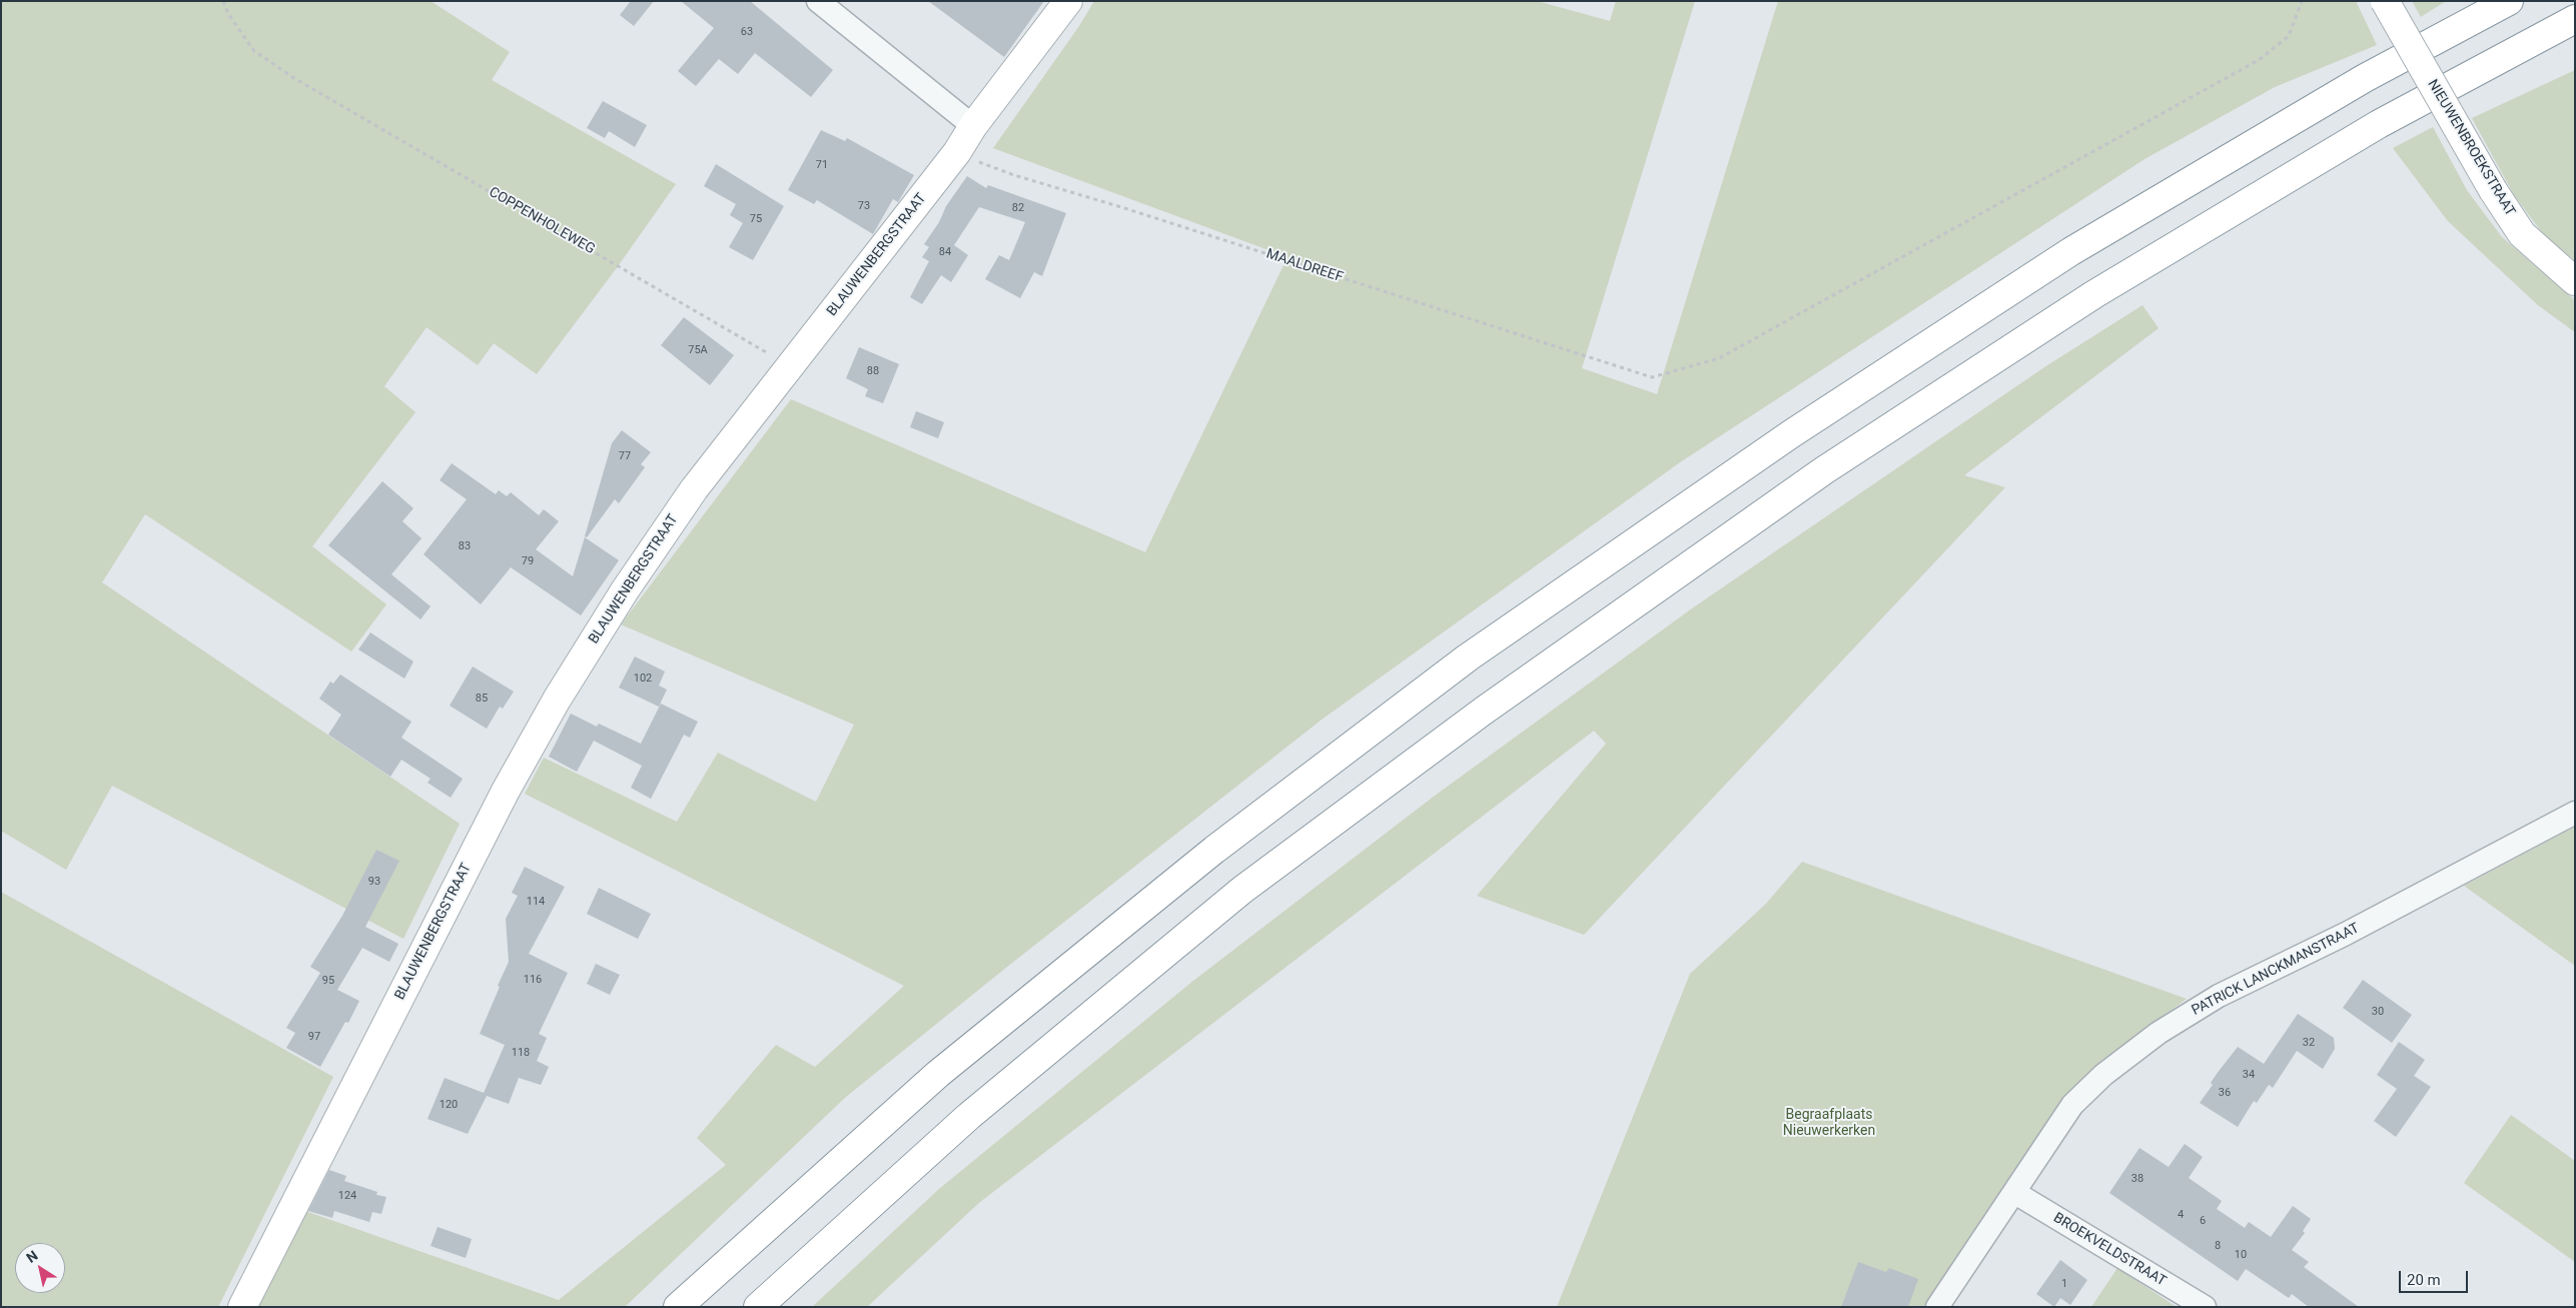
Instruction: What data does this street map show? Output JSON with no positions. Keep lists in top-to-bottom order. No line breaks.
{"streets":{"main road":["NIEUWENBROEKSTRAAT","BLAUWENBERGSTRAAT"],"street":["PATRICK LANCKMANSTRAAT","BROEKVELDSTRAAT"],"path":["COPPENHOLEWEG","MAALDREEF"]},"crossings":[["COPPENHOLEWEG","BLAUWENBERGSTRAAT"],["BLAUWENBERGSTRAAT","MAALDREEF"],["PATRICK LANCKMANSTRAAT","BROEKVELDSTRAAT"]],"parks":["Begraafplaats Nieuwerkerken"],"house_numbers":["63","71","73","82","75","84","75A","88","77","83","79","102","85","93","114","116","95","30","97","32","118","34","36","120","38","124","4","6","8","10","1"],"scale_bar":"20 m","north":"top left"}
